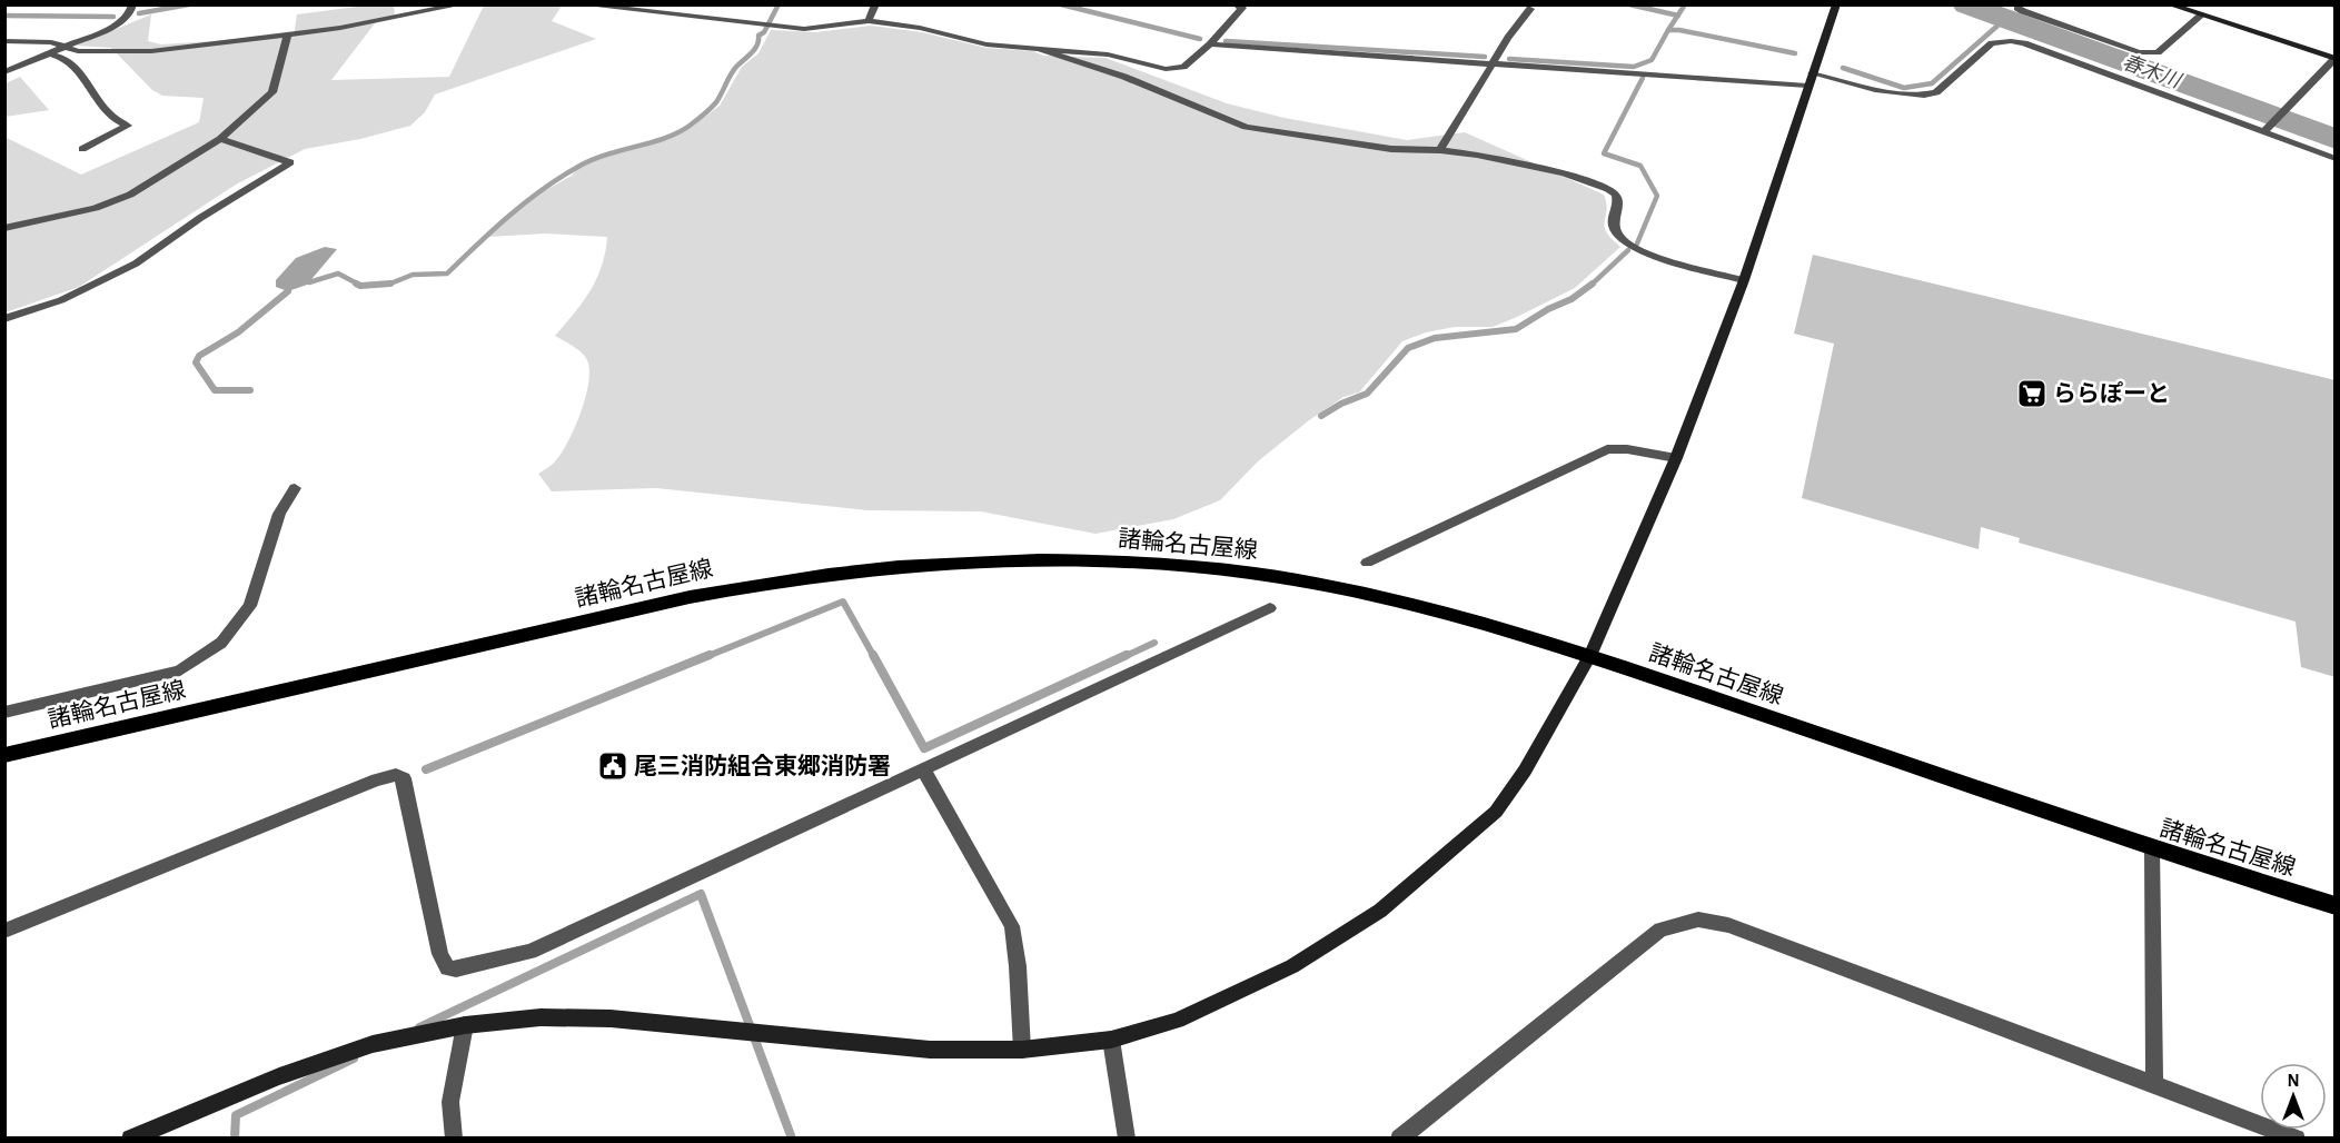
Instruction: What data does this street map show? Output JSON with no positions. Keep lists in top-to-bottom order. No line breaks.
{"streets":{"main road":["諸輪名古屋線"]},"water":["春木川"],"places":{"supermarket":["ららぽーと"],"public building":["尾三消防組合東郷消防署"]},"north":"top"}
